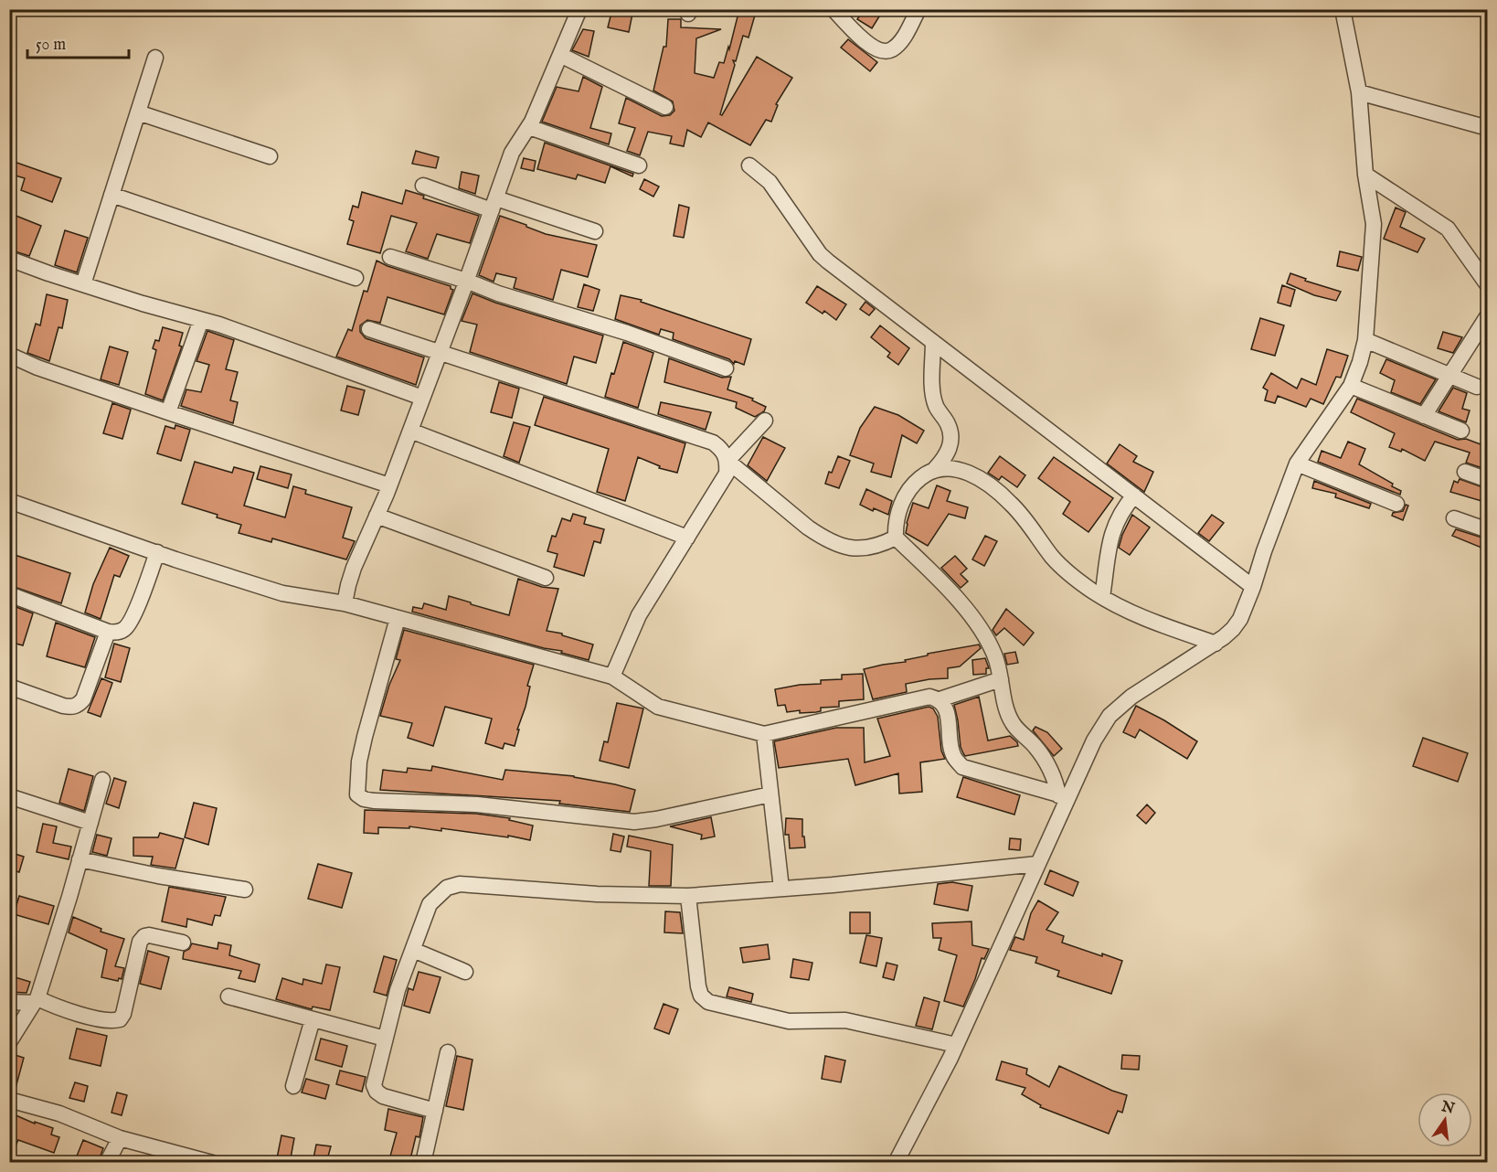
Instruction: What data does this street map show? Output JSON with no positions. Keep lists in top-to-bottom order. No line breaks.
{"scale_bar":"50 m","north":"top"}
